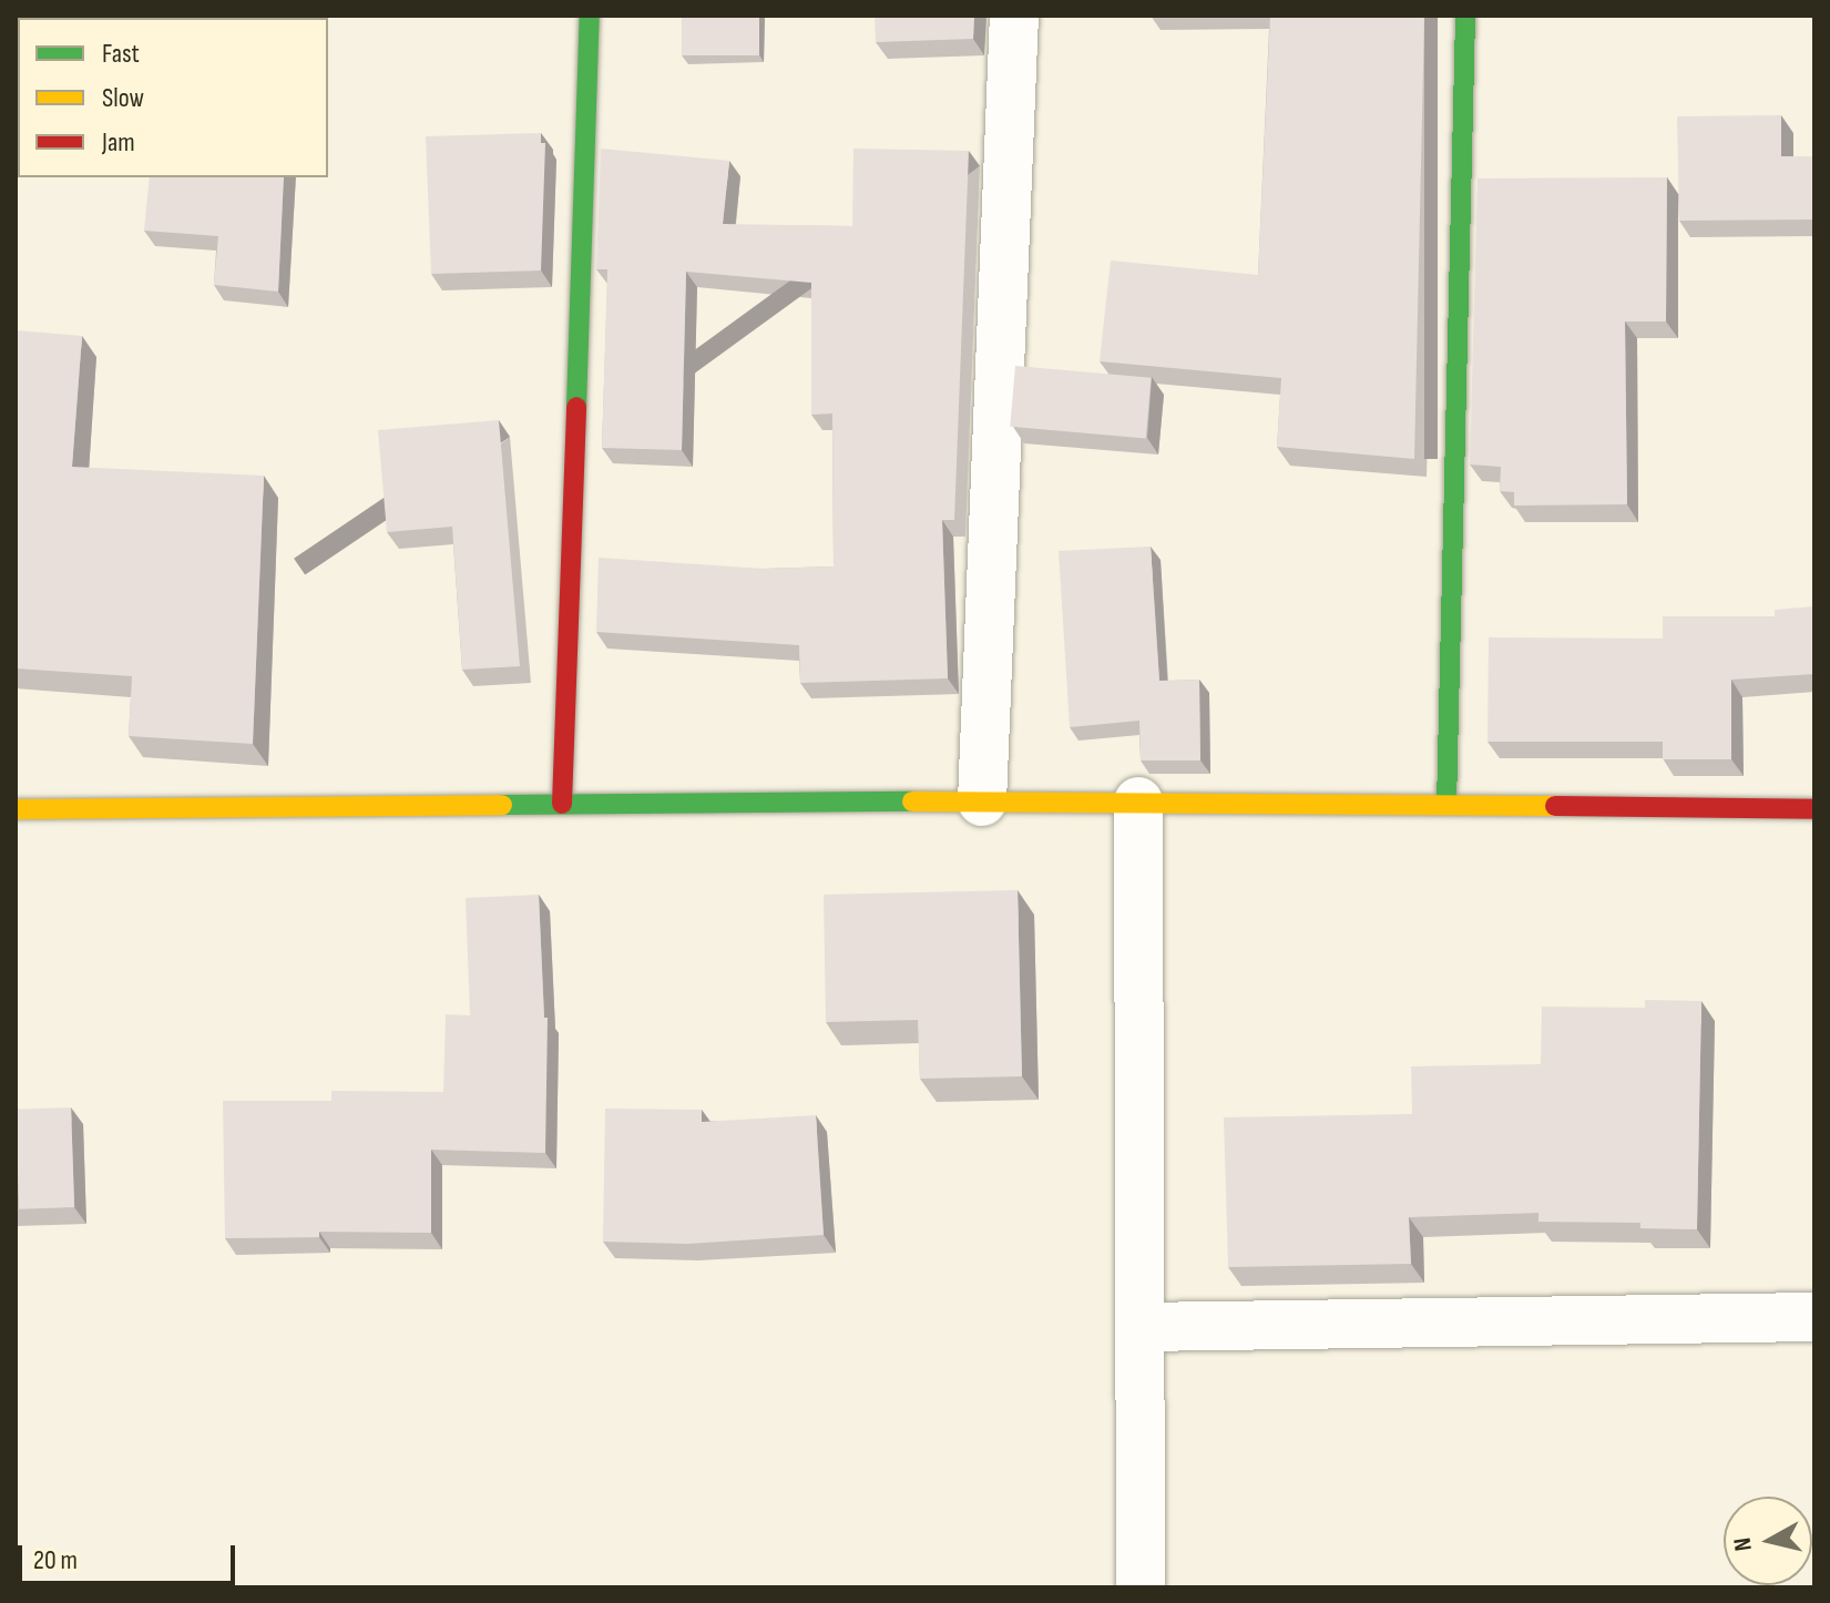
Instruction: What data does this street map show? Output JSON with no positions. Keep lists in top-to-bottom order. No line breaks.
{"legend":["Fast","Slow","Jam"],"scale_bar":"20 m","north":"left"}
